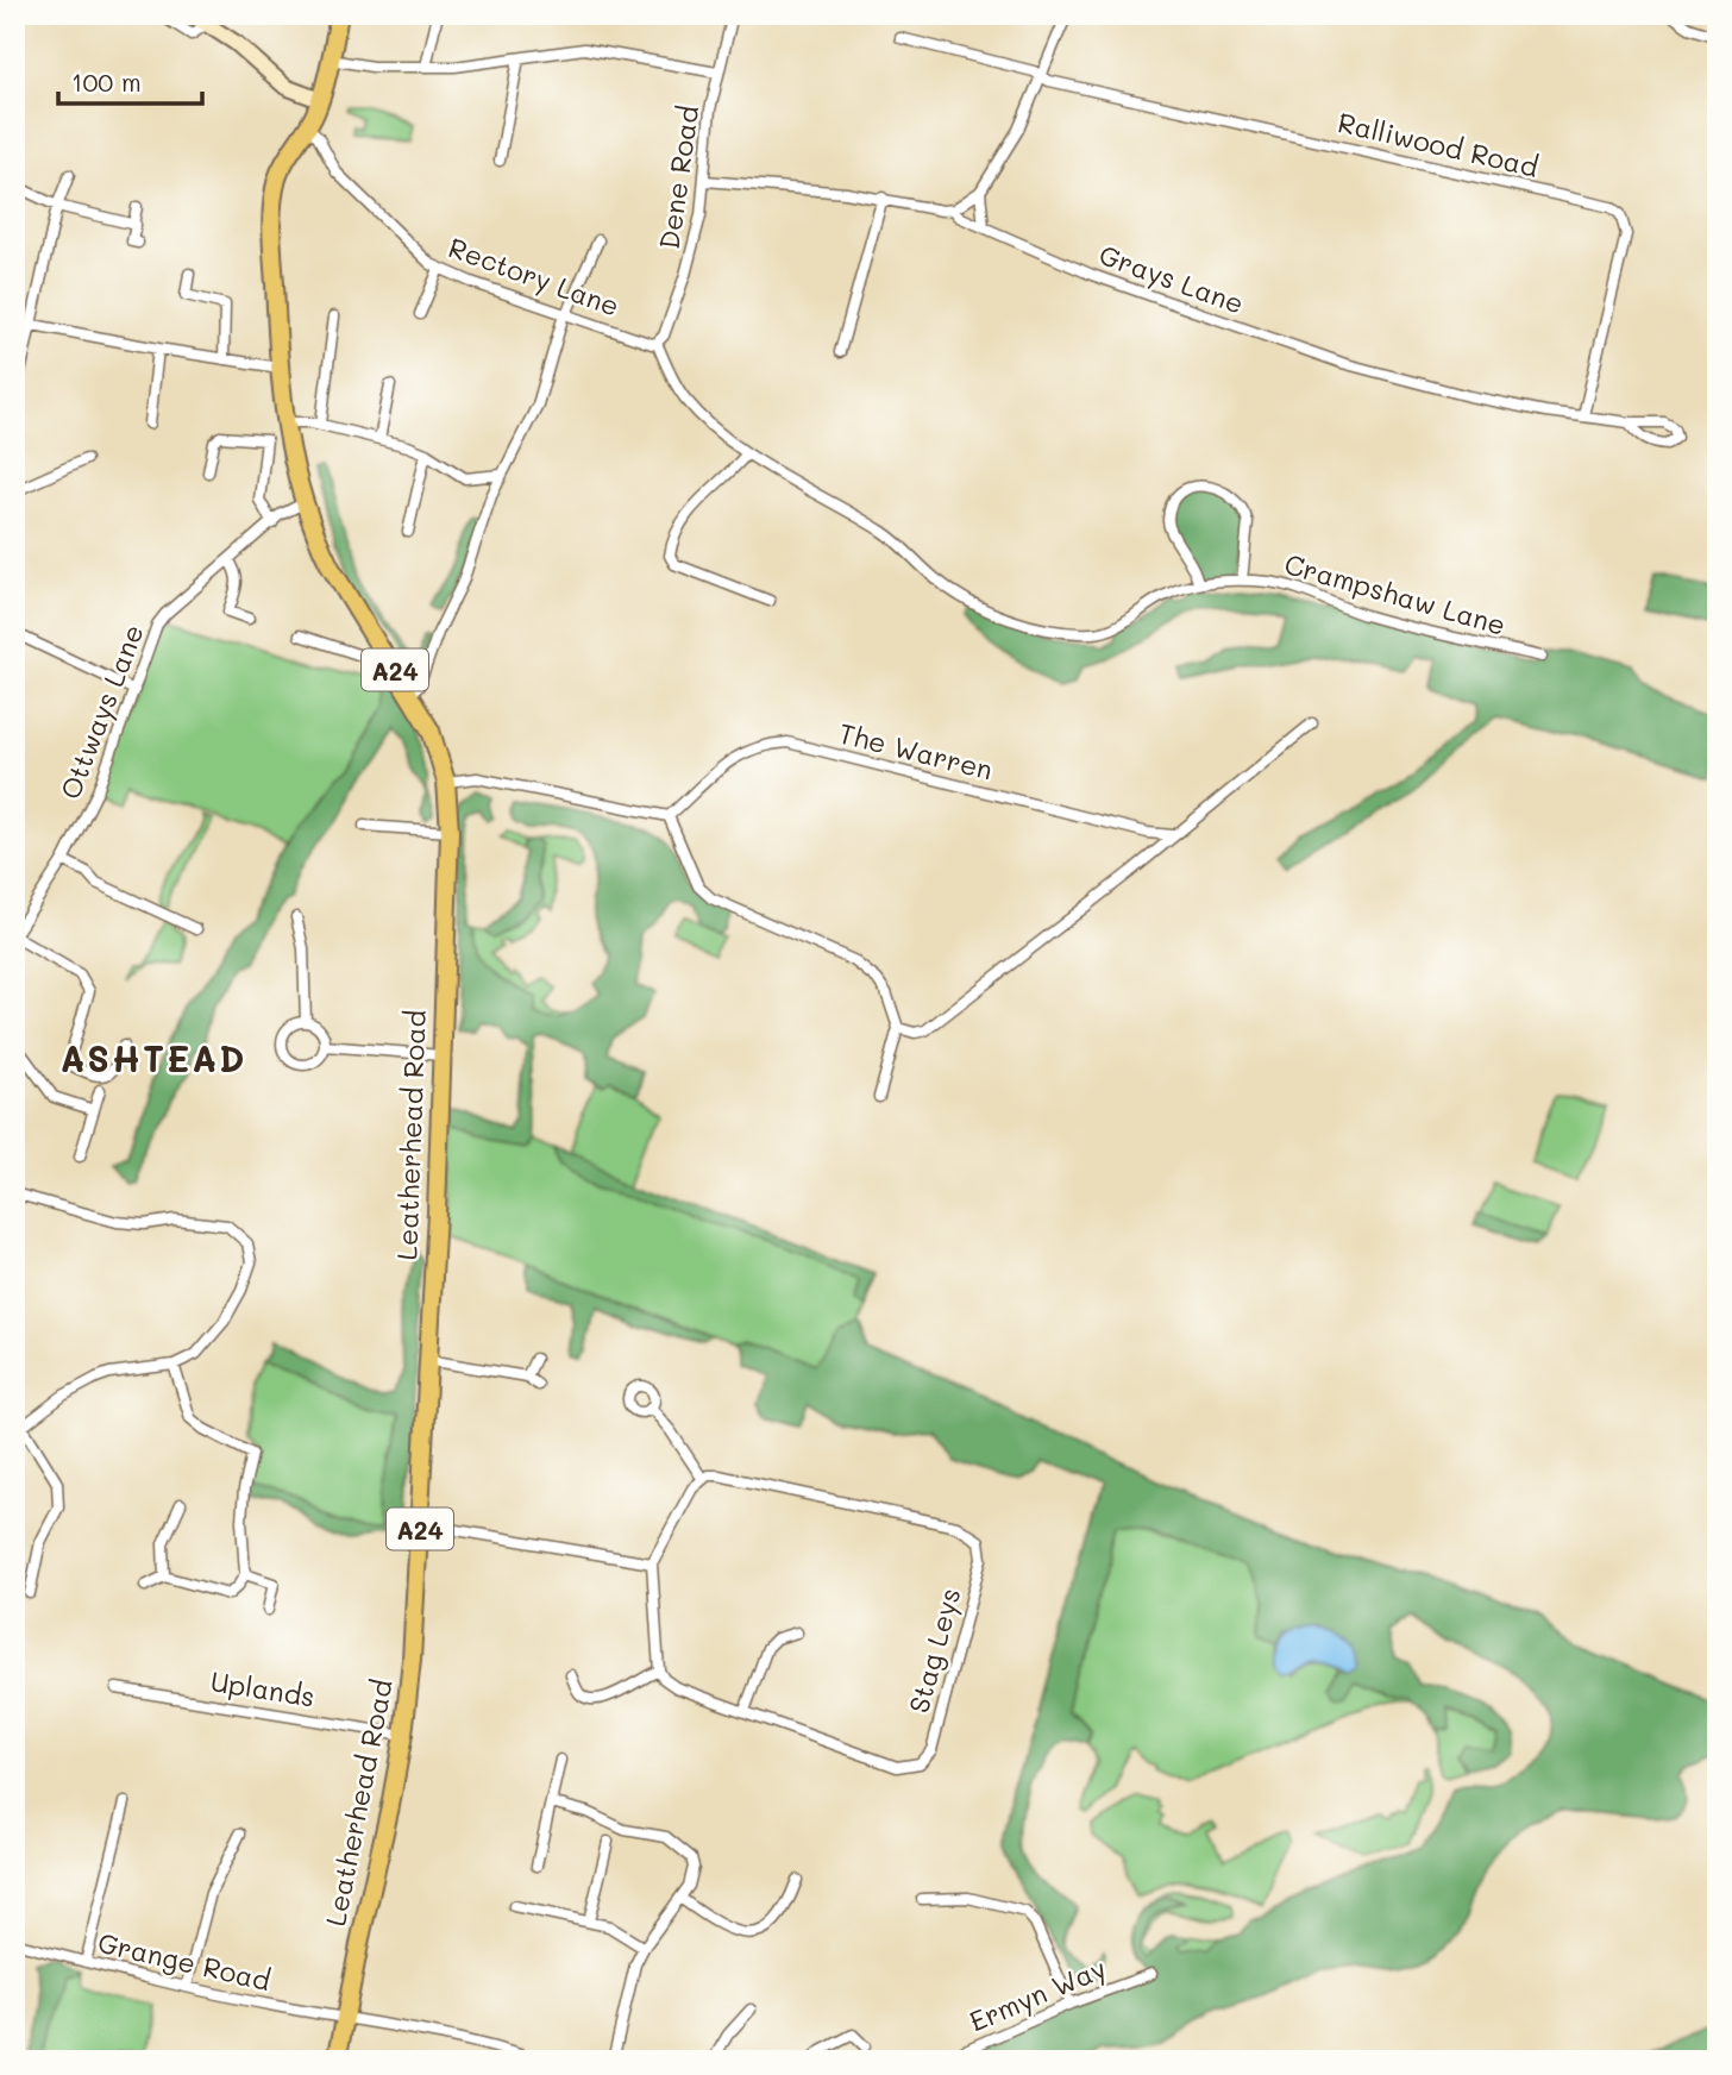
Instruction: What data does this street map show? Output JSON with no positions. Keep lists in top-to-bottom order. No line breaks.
{"streets":{"highway":["A24","Leatherhead Road"],"street":["Ralliwood Road","Dene Road","Rectory Lane","Grays Lane","Crampshaw Lane","Ottways Lane","The Warren","Stag Leys","Uplands","Grange Road","Ermyn Way"]},"crossings":[["Ralliwood Road","Grays Lane"],["Dene Road","Rectory Lane"],["Dene Road","Grays Lane"],["Dene Road","Crampshaw Lane"],["Rectory Lane","Crampshaw Lane"],["Rectory Lane","A24"],["Rectory Lane","Leatherhead Road"],["A24","Leatherhead Road"],["Ottways Lane","Leatherhead Road"],["Leatherhead Road","Uplands"],["Leatherhead Road","Grange Road"]],"districts":["ASHTEAD"],"scale_bar":"100 m"}
